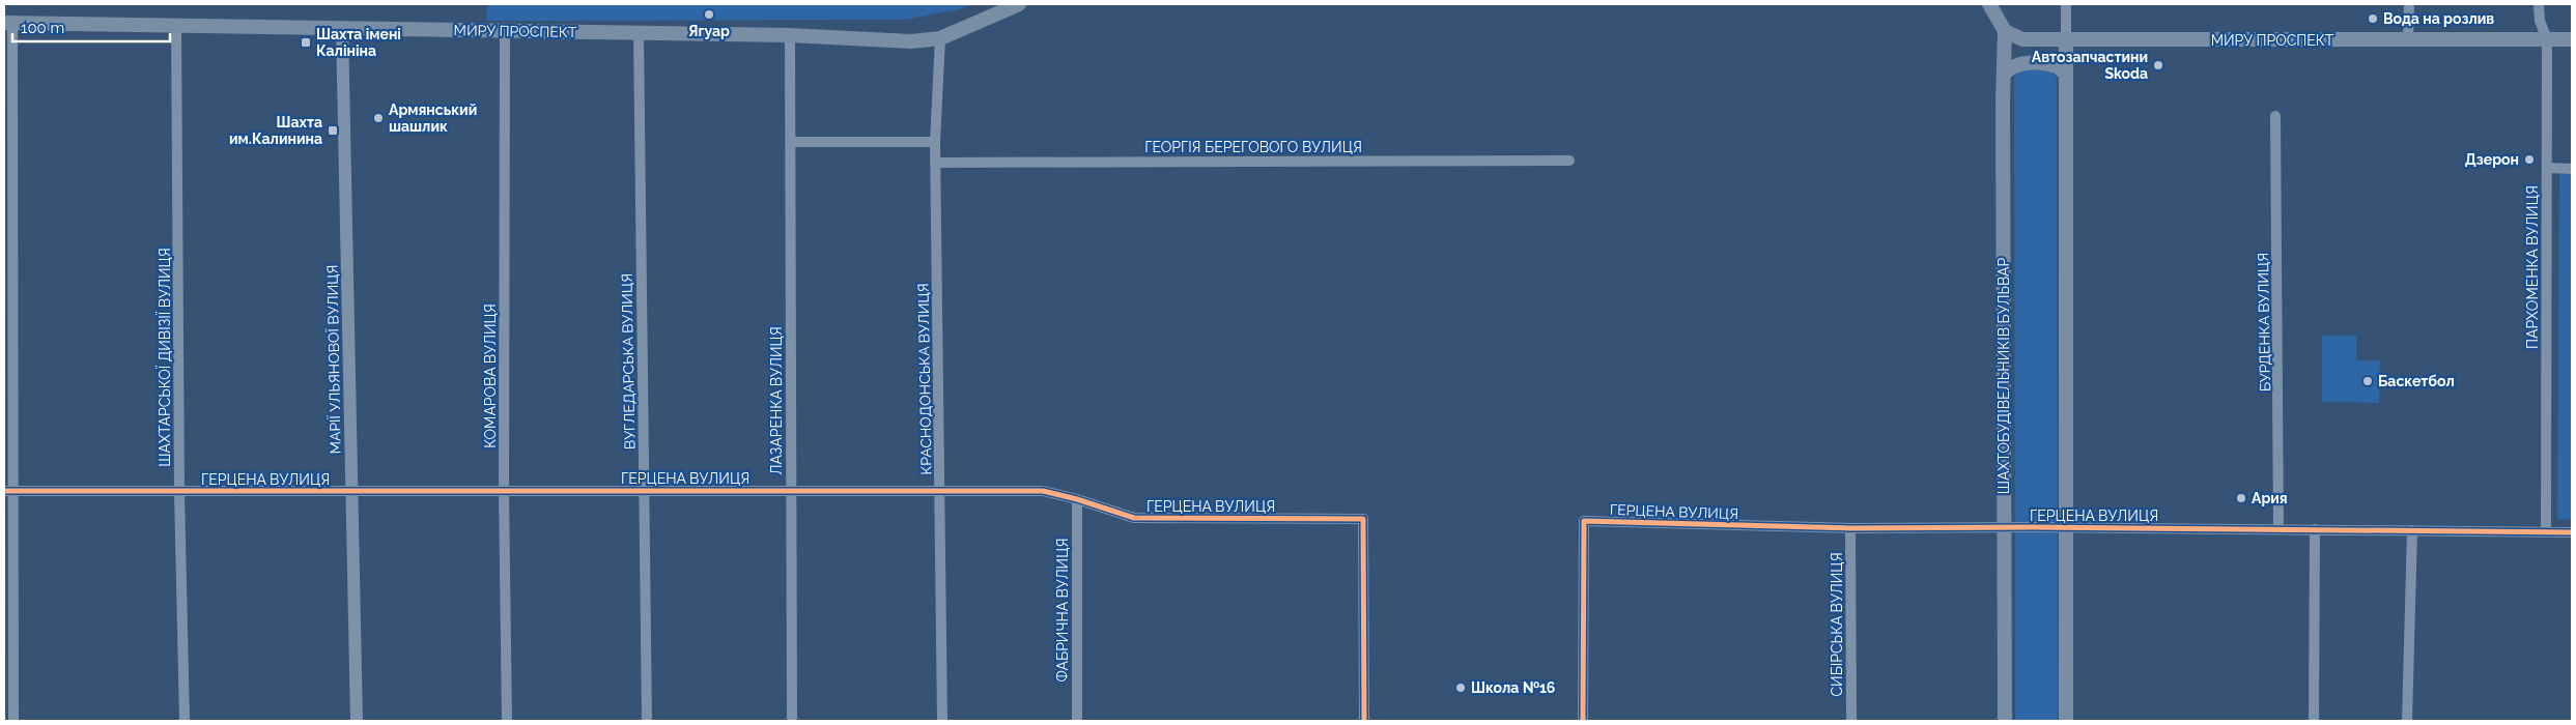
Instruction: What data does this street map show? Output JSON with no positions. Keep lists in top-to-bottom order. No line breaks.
{"streets":{"main road":["МИРУ ПРОСПЕКТ","ШАХТОБУДІВЕЛЬНИКІВ БУЛЬВАР"],"street":["ГЕОРГІЯ БЕРЕГОВОГО ВУЛИЦЯ","ПАРХОМЕНКА ВУЛИЦЯ","БУРДЕНКА ВУЛИЦЯ","ШАХТАРСЬКОЇ ДИВІЗІЇ ВУЛИЦЯ","МАРІЇ УЛЬЯНОВОЇ ВУЛИЦЯ","ВУГЛЕДАРСЬКА ВУЛИЦЯ","КОМАРОВА ВУЛИЦЯ","КРАСНОДОНСЬКА ВУЛИЦЯ","ЛАЗАРЕНКА ВУЛИЦЯ","ГЕРЦЕНА ВУЛИЦЯ","ФАБРИЧНА ВУЛИЦЯ","СИБІРСЬКА ВУЛИЦЯ"]},"crossings":[["МИРУ ПРОСПЕКТ","ПАРХОМЕНКА ВУЛИЦЯ"],["МИРУ ПРОСПЕКТ","ШАХТАРСЬКОЇ ДИВІЗІЇ ВУЛИЦЯ"],["МИРУ ПРОСПЕКТ","МАРІЇ УЛЬЯНОВОЇ ВУЛИЦЯ"],["МИРУ ПРОСПЕКТ","ВУГЛЕДАРСЬКА ВУЛИЦЯ"],["МИРУ ПРОСПЕКТ","КОМАРОВА ВУЛИЦЯ"],["МИРУ ПРОСПЕКТ","ШАХТОБУДІВЕЛЬНИКІВ БУЛЬВАР"],["МИРУ ПРОСПЕКТ","КРАСНОДОНСЬКА ВУЛИЦЯ"],["МИРУ ПРОСПЕКТ","ЛАЗАРЕНКА ВУЛИЦЯ"],["ГЕОРГІЯ БЕРЕГОВОГО ВУЛИЦЯ","КРАСНОДОНСЬКА ВУЛИЦЯ"],["ПАРХОМЕНКА ВУЛИЦЯ","ГЕРЦЕНА ВУЛИЦЯ"],["БУРДЕНКА ВУЛИЦЯ","ГЕРЦЕНА ВУЛИЦЯ"],["ШАХТАРСЬКОЇ ДИВІЗІЇ ВУЛИЦЯ","ГЕРЦЕНА ВУЛИЦЯ"],["МАРІЇ УЛЬЯНОВОЇ ВУЛИЦЯ","ГЕРЦЕНА ВУЛИЦЯ"],["ВУГЛЕДАРСЬКА ВУЛИЦЯ","ГЕРЦЕНА ВУЛИЦЯ"],["КОМАРОВА ВУЛИЦЯ","ГЕРЦЕНА ВУЛИЦЯ"],["ШАХТОБУДІВЕЛЬНИКІВ БУЛЬВАР","ГЕРЦЕНА ВУЛИЦЯ"],["КРАСНОДОНСЬКА ВУЛИЦЯ","ГЕРЦЕНА ВУЛИЦЯ"],["ЛАЗАРЕНКА ВУЛИЦЯ","ГЕРЦЕНА ВУЛИЦЯ"],["ГЕРЦЕНА ВУЛИЦЯ","ФАБРИЧНА ВУЛИЦЯ"],["ГЕРЦЕНА ВУЛИЦЯ","СИБІРСЬКА ВУЛИЦЯ"]],"places":{"other":["Ягуар","Вода на розлив","Автозапчастини Skoda","Армянський шашлик","Дзерон","Баскетбол","Ария","Школа №16"],"transit":["Шахта імені Калініна","Шахта им.Калинина"]},"scale_bar":"100 m"}
